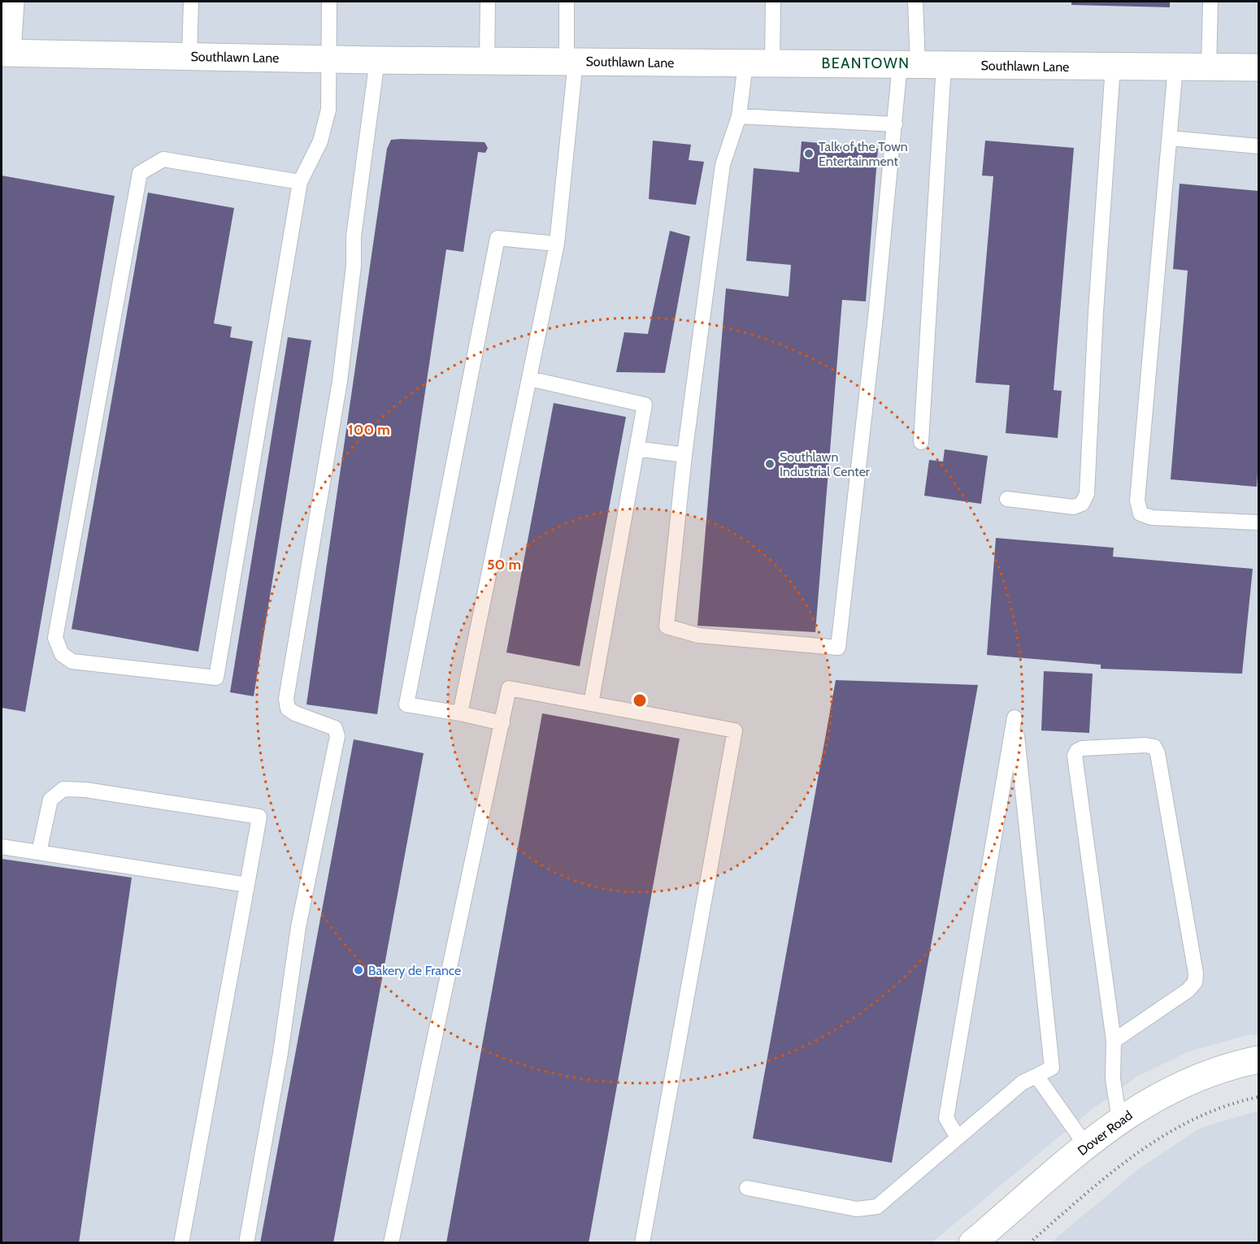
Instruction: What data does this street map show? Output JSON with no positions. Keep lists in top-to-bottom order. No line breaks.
{"streets":{"street":["Southlawn Lane","Dover Road"]},"districts":["BEANTOWN"],"places":["Talk of the Town Entertainment","Southlawn Industrial Center","Bakery de France"],"rings":["100 m","50 m"]}
